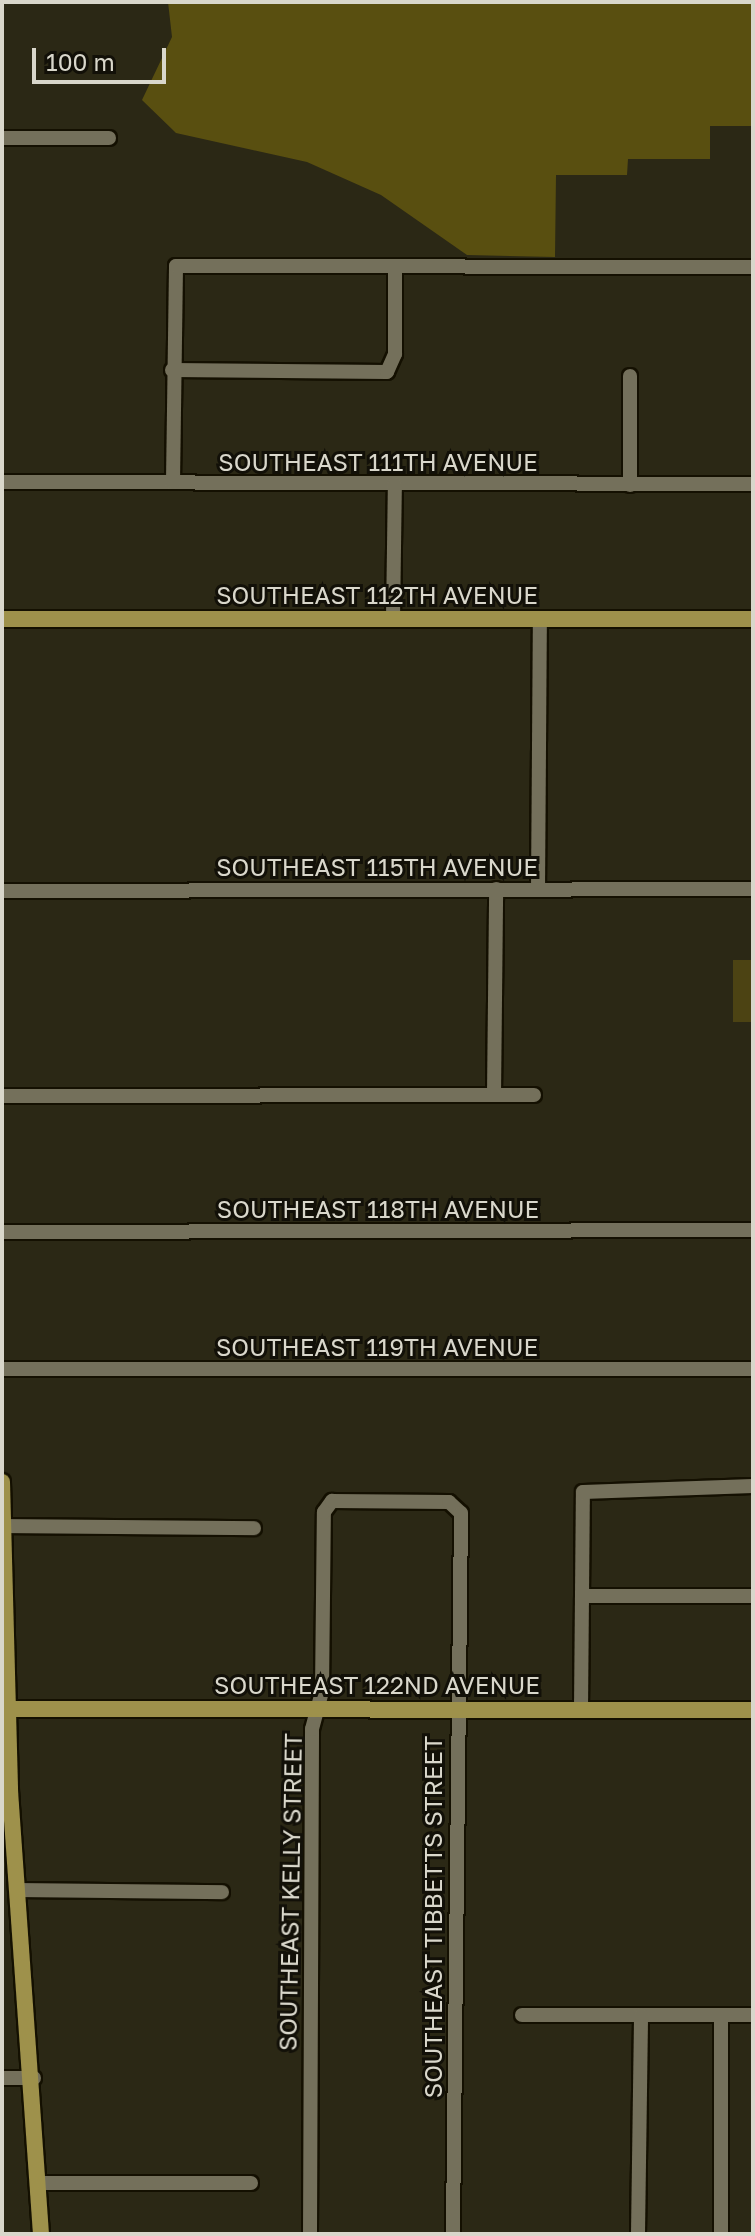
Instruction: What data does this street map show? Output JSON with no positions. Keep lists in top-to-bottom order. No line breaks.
{"streets":{"main road":["SOUTHEAST 112TH AVENUE","SOUTHEAST 122ND AVENUE"],"street":["SOUTHEAST 111TH AVENUE","SOUTHEAST 115TH AVENUE","SOUTHEAST 118TH AVENUE","SOUTHEAST 119TH AVENUE","SOUTHEAST KELLY STREET","SOUTHEAST TIBBETTS STREET"]},"crossings":[["SOUTHEAST 122ND AVENUE","SOUTHEAST KELLY STREET"],["SOUTHEAST 122ND AVENUE","SOUTHEAST TIBBETTS STREET"],["SOUTHEAST KELLY STREET","SOUTHEAST TIBBETTS STREET"]],"scale_bar":"100 m"}
